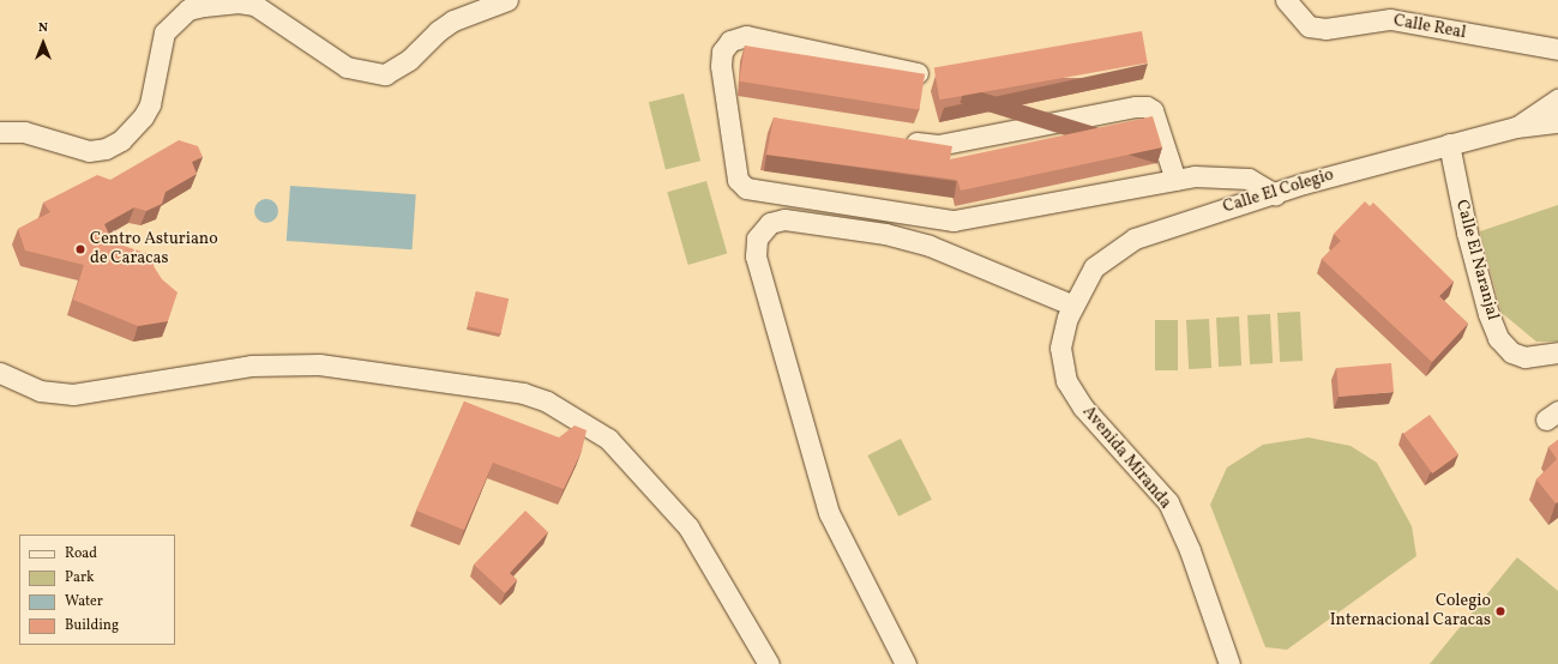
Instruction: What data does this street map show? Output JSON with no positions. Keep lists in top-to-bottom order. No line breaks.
{"streets":{"street":["Calle Real","Calle El Colegio","Calle El Naranjal","Avenida Miranda"]},"crossings":[["Calle El Colegio","Calle El Naranjal"],["Calle El Colegio","Avenida Miranda"]],"places":["Centro Asturiano de Caracas","Colegio Internacional Caracas"],"legend":["Road","Park","Water","Building"],"north":"top"}
